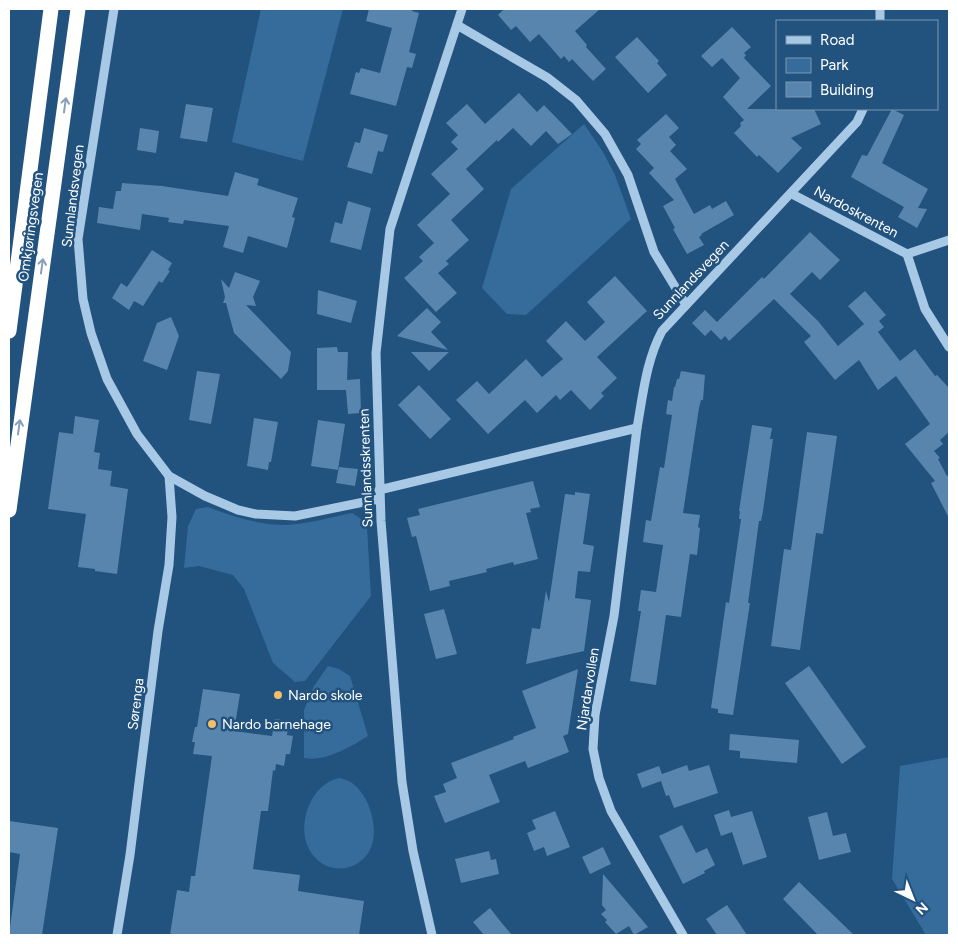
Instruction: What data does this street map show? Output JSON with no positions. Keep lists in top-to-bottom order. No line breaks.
{"streets":{"highway":["Omkjøringsvegen"],"street":["Sunnlandsvegen","Nardoskrenten","Sunnlandsskrenten","Njardarvollen","Sørenga"]},"crossings":[["Sunnlandsvegen","Nardoskrenten"],["Sunnlandsvegen","Sunnlandsskrenten"],["Sunnlandsvegen","Njardarvollen"],["Sunnlandsvegen","Sørenga"]],"places":["Nardo skole","Nardo barnehage"],"legend":["Road","Park","Building"],"north":"bottom right"}
